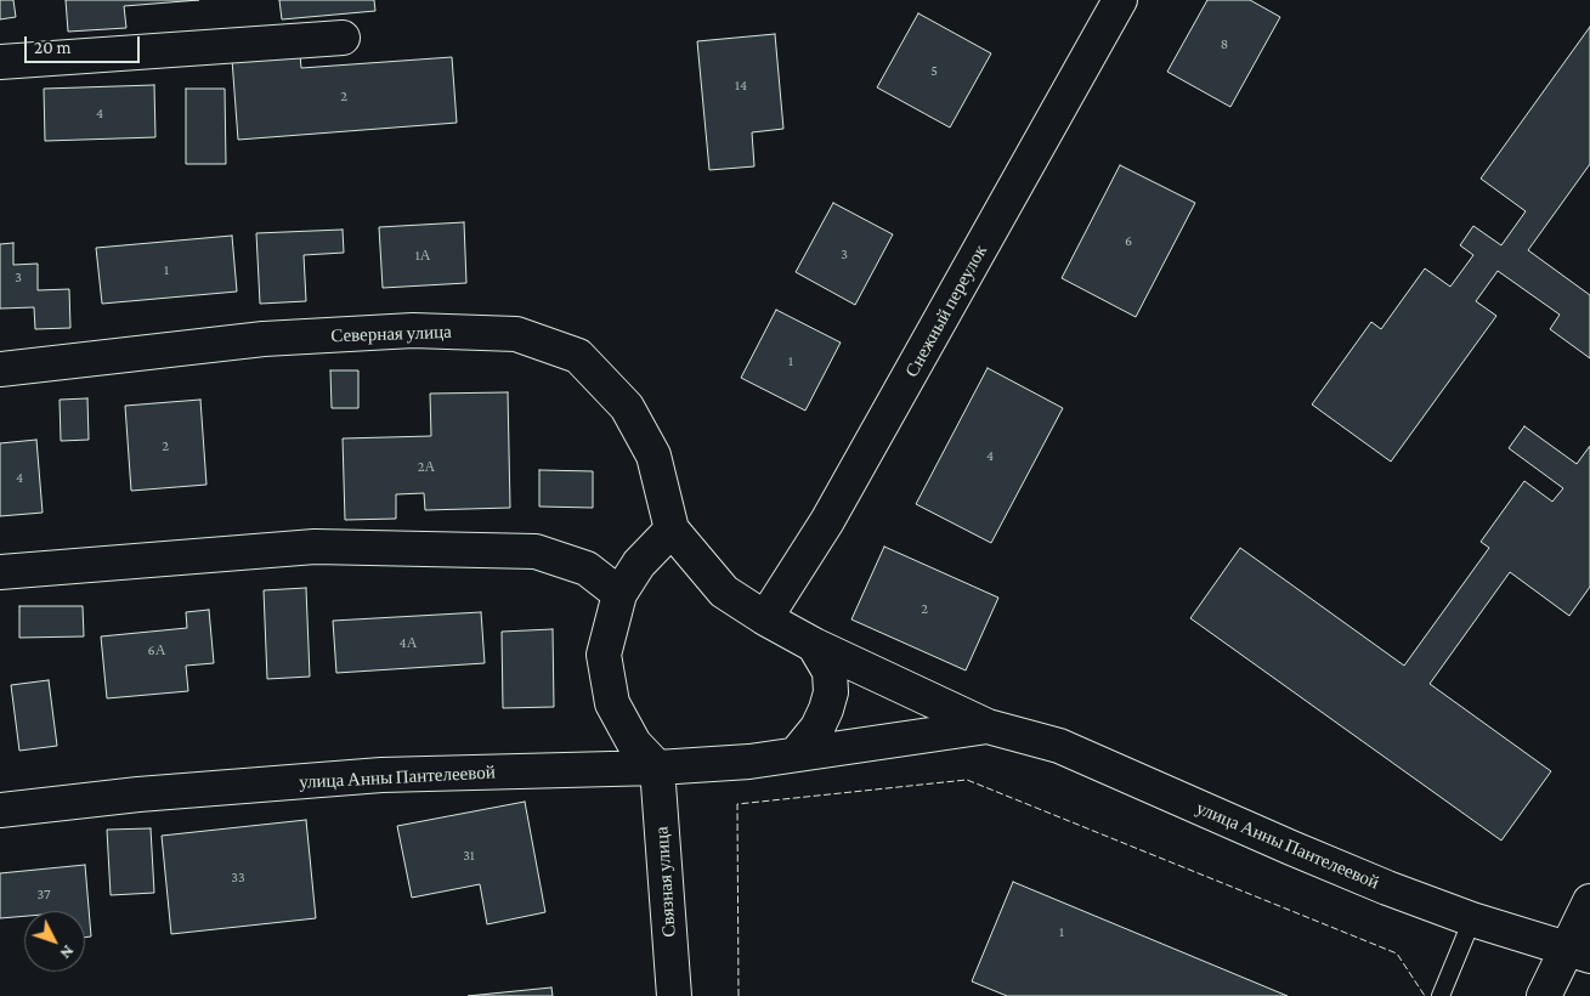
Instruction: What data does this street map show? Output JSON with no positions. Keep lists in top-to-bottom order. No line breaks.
{"streets":{"street":["Снежный переулок","Северная улица","улица Анны Пантелеевой","Связная улица"]},"crossings":[["Снежный переулок","Северная улица"],["Снежный переулок","улица Анны Пантелеевой"],["Северная улица","улица Анны Пантелеевой"],["улица Анны Пантелеевой","Связная улица"]],"house_numbers":["8","5","14","2","4","6","3","1А","1","3","1","2","4","2А","4","2","4А","6А","31","33","37","1"],"scale_bar":"20 m","north":"bottom right"}
